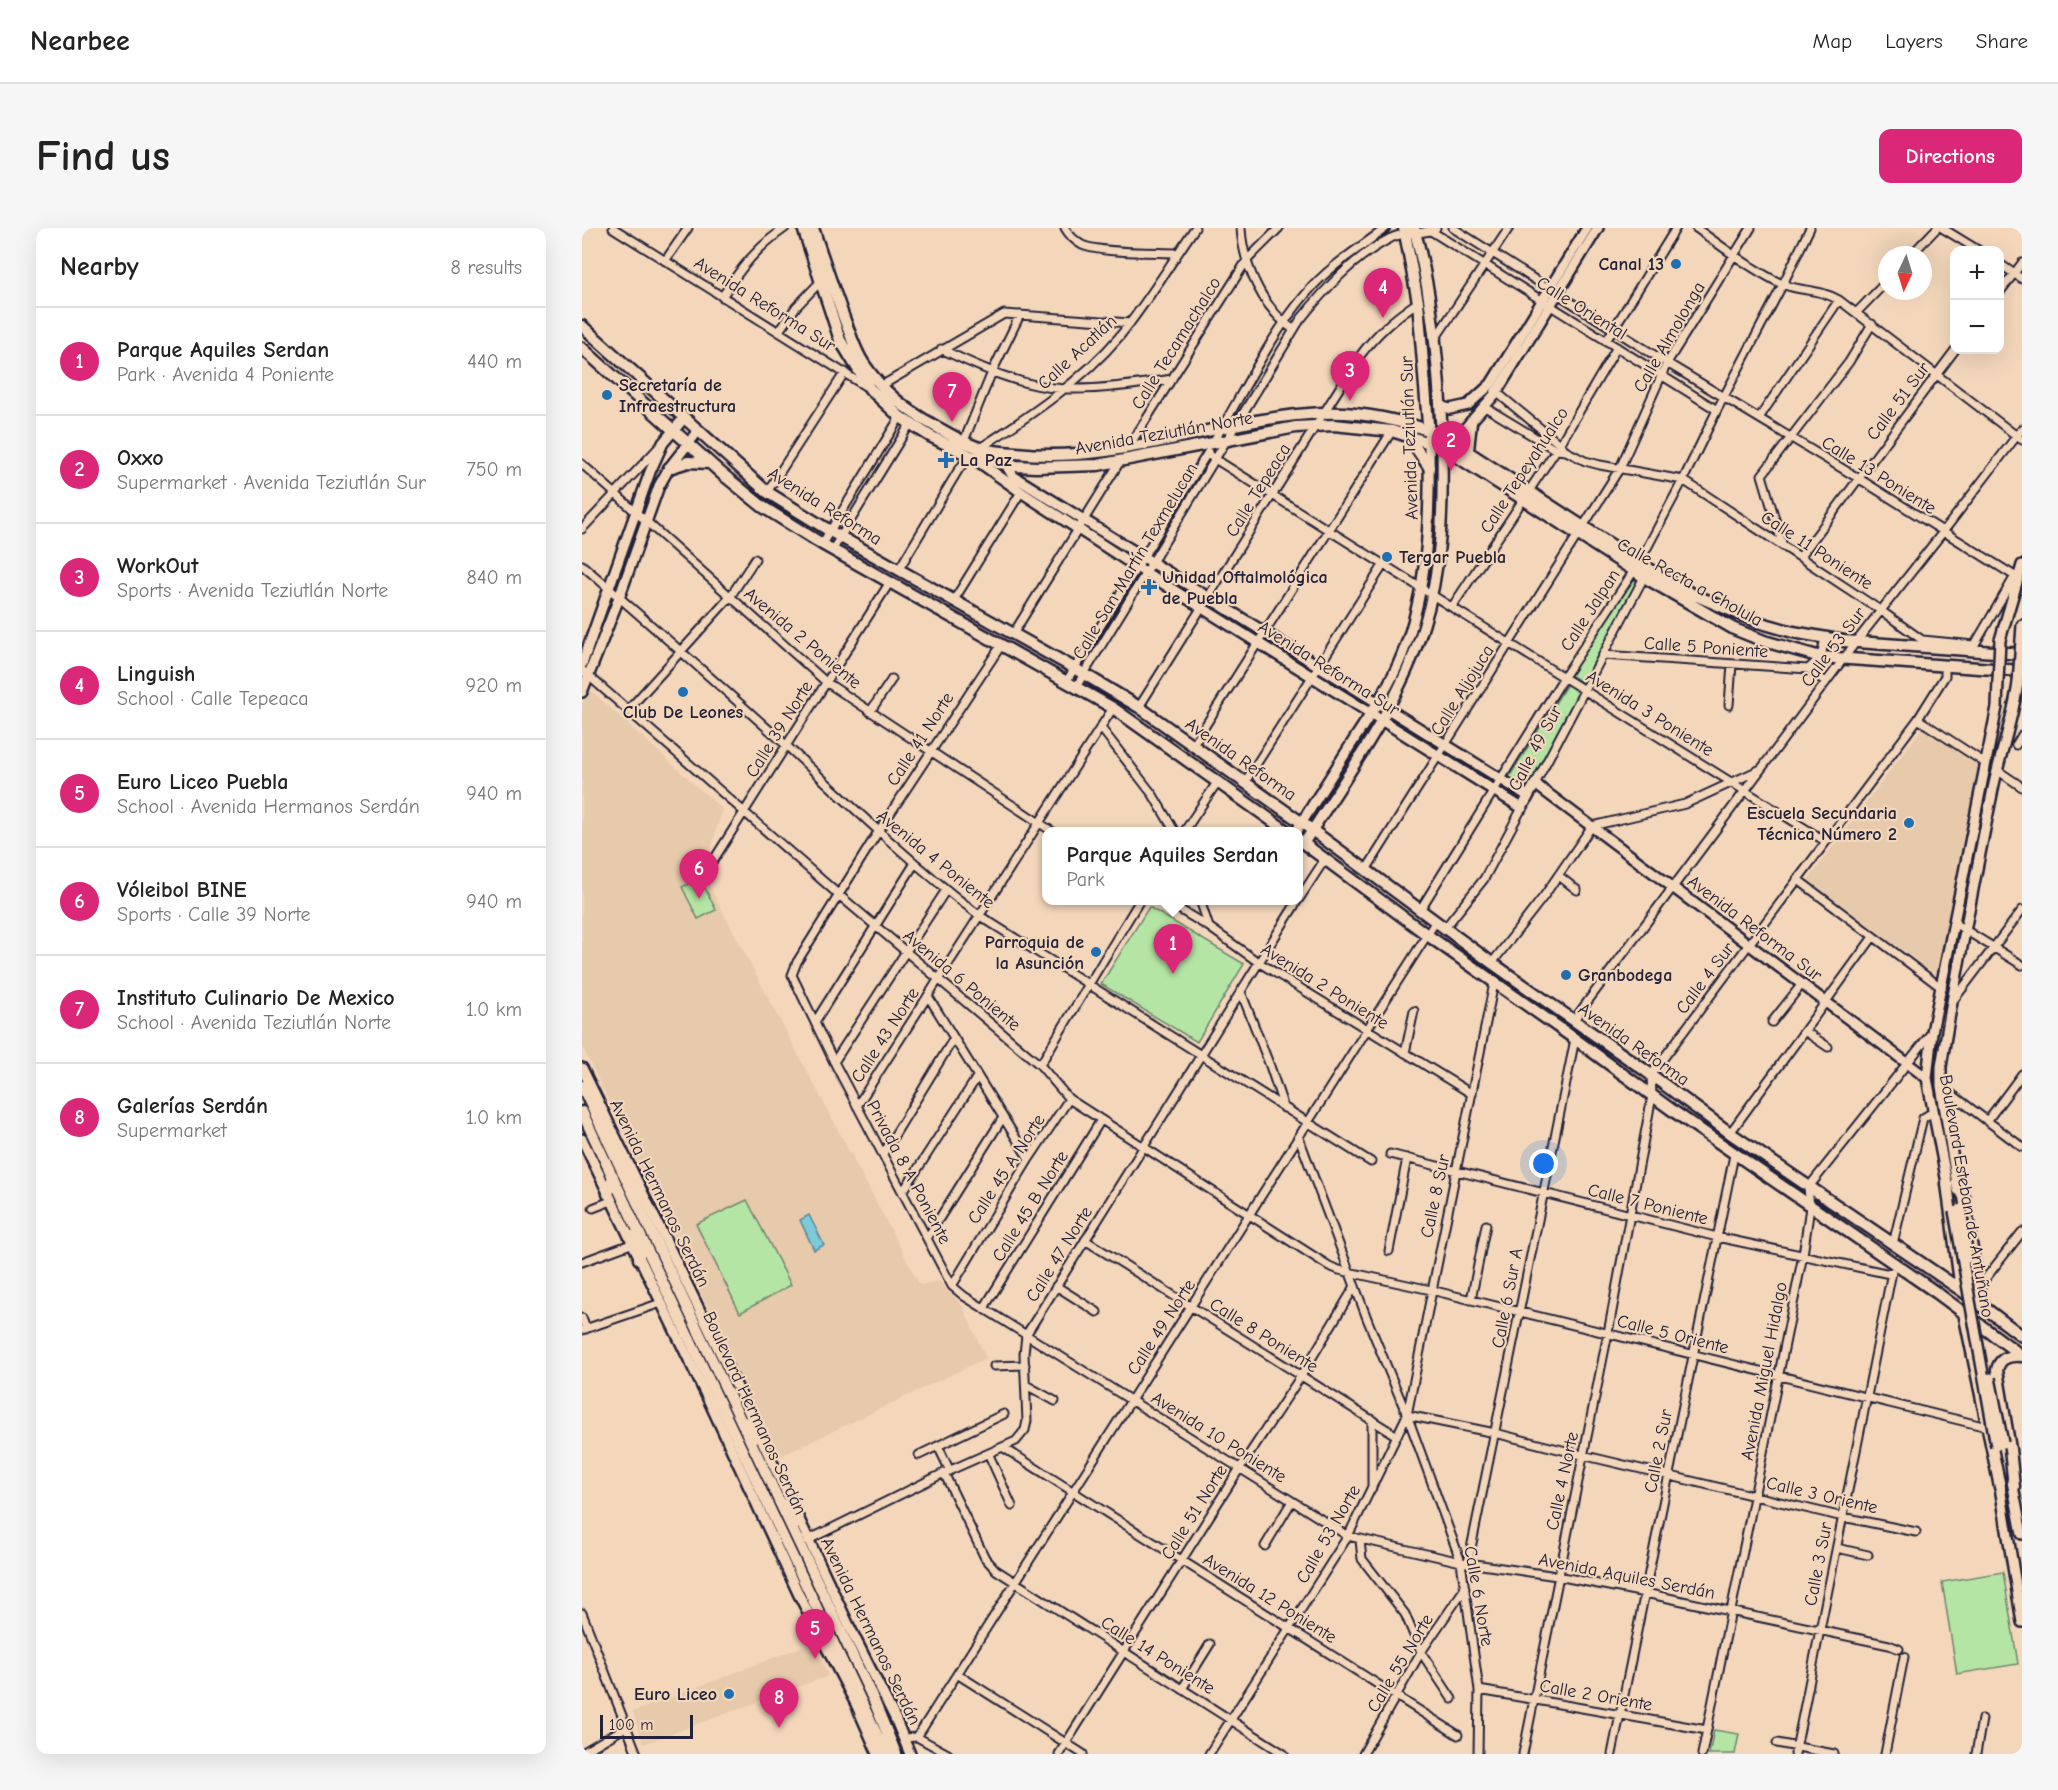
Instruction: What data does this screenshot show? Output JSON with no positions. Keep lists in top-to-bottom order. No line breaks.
{"streets":{"main road":["Avenida Reforma Sur","Avenida Teziutlán Norte","Avenida Teziutlán Sur","Avenida Reforma","Calle Recta a Cholula","Calle 49 Sur","Avenida Hermanos Serdán","Boulevard Esteban de Antuñano","Boulevard Hermanos Serdán"],"street":["Calle Oriental","Calle Almolonga","Calle Tecamachalco","Calle Acatlán","Calle 51 Sur","Calle Tepeyahualco","Calle 13 Poniente","Calle Tepeaca","Calle 11 Poniente","Calle San Martín Texmelucan","Calle Jalpan","Avenida 2 Poniente","Calle 5 Poniente","Calle 53 Sur","Calle Aljojuca","Avenida 3 Poniente","Calle 39 Norte","Calle 41 Norte","Avenida 4 Poniente","Calle 4 Sur","Avenida 6 Poniente","Calle 43 Norte","Calle 45 A Norte","Privada 8 A Poniente","Calle 8 Sur","Calle 7 Poniente","Calle 45 B Norte","Calle 47 Norte","Calle 6 Sur A","Calle 49 Norte","Calle 5 Oriente","Calle 8 Poniente","Avenida Miguel Hidalgo","Avenida 10 Poniente","Calle 2 Sur","Calle 4 Norte","Calle 3 Oriente","Calle 51 Norte","Calle 53 Norte","Calle 3 Sur","Avenida Aquiles Serdán","Calle 6 Norte","Avenida 12 Poniente","Calle 14 Poniente","Calle 55 Norte","Calle 2 Oriente"]},"crossings":[["Avenida Reforma Sur","Calle Tecamachalco"],["Avenida Reforma Sur","Avenida Teziutlán Norte"],["Avenida Reforma Sur","Avenida Teziutlán Sur"],["Avenida Reforma Sur","Calle Tepeaca"],["Avenida Reforma Sur","Calle San Martín Texmelucan"],["Avenida Reforma Sur","Calle Jalpan"],["Avenida Reforma Sur","Calle 53 Sur"],["Avenida Reforma Sur","Calle Aljojuca"],["Avenida Reforma Sur","Calle 49 Sur"],["Avenida Reforma Sur","Calle 4 Sur"],["Avenida Reforma Sur","Boulevard Esteban de Antuñano"],["Calle Oriental","Calle Almolonga"],["Calle Oriental","Calle Tepeyahualco"],["Calle Oriental","Calle 13 Poniente"],["Calle Oriental","Calle San Martín Texmelucan"],["Calle Oriental","Calle Jalpan"],["Calle Almolonga","Calle Recta a Cholula"],["Calle Almolonga","Calle Aljojuca"],["Calle Tecamachalco","Avenida Teziutlán Norte"],["Calle Tecamachalco","Avenida Reforma"],["Calle Acatlán","Avenida Teziutlán Norte"],["Calle 51 Sur","Calle 13 Poniente"],["Calle 51 Sur","Calle 11 Poniente"],["Avenida Teziutlán Norte","Avenida Teziutlán Sur"],["Avenida Teziutlán Norte","Calle Tepeaca"],["Avenida Teziutlán Norte","Calle San Martín Texmelucan"],["Avenida Teziutlán Norte","Calle Recta a Cholula"],["Avenida Teziutlán Sur","Calle Tepeaca"],["Avenida Teziutlán Sur","Avenida Reforma"],["Avenida Teziutlán Sur","Calle San Martín Texmelucan"],["Avenida Teziutlán Sur","Calle Recta a Cholula"],["Avenida Teziutlán Sur","Avenida 3 Poniente"],["Calle Tepeyahualco","Calle Recta a Cholula"],["Calle Tepeyahualco","Avenida 3 Poniente"],["Calle 13 Poniente","Calle Jalpan"],["Calle 13 Poniente","Calle 53 Sur"],["Calle 13 Poniente","Boulevard Esteban de Antuñano"],["Calle Tepeaca","Avenida Reforma"],["Calle Tepeaca","Avenida 3 Poniente"],["Avenida Reforma","Calle San Martín Texmelucan"],["Avenida Reforma","Calle Jalpan"],["Avenida Reforma","Calle 53 Sur"],["Avenida Reforma","Calle Aljojuca"],["Avenida Reforma","Calle 39 Norte"],["Avenida Reforma","Calle 41 Norte"],["Avenida Reforma","Calle 49 Sur"],["Avenida Reforma","Calle 4 Sur"],["Avenida Reforma","Calle 43 Norte"],["Avenida Reforma","Calle 8 Sur"],["Avenida Reforma","Calle 7 Poniente"],["Avenida Reforma","Calle 47 Norte"],["Avenida Reforma","Calle 6 Sur A"],["Avenida Reforma","Calle 49 Norte"],["Avenida Reforma","Avenida Miguel Hidalgo"],["Avenida Reforma","Calle 2 Sur"],["Avenida Reforma","Calle 3 Sur"],["Calle 11 Poniente","Calle Recta a Cholula"],["Calle 11 Poniente","Calle Jalpan"],["Calle 11 Poniente","Calle 53 Sur"],["Calle San Martín Texmelucan","Avenida 3 Poniente"],["Calle Recta a Cholula","Calle Jalpan"],["Calle Recta a Cholula","Calle 53 Sur"],["Calle Recta a Cholula","Calle Aljojuca"],["Calle Recta a Cholula","Calle 49 Sur"],["Calle Recta a Cholula","Calle 4 Sur"],["Calle Jalpan","Avenida 3 Poniente"],["Avenida 2 Poniente","Calle 39 Norte"],["Avenida 2 Poniente","Calle 41 Norte"],["Avenida 2 Poniente","Calle 43 Norte"],["Avenida 2 Poniente","Calle 8 Sur"],["Avenida 2 Poniente","Calle 47 Norte"],["Avenida 2 Poniente","Calle 49 Norte"],["Calle 5 Poniente","Calle 49 Sur"],["Calle 53 Sur","Avenida 3 Poniente"],["Calle Aljojuca","Avenida 3 Poniente"],["Avenida 3 Poniente","Calle 49 Sur"],["Avenida 3 Poniente","Calle 4 Sur"],["Calle 39 Norte","Avenida 4 Poniente"],["Calle 39 Norte","Avenida 6 Poniente"],["Calle 41 Norte","Avenida 4 Poniente"],["Calle 41 Norte","Avenida 6 Poniente"],["Calle 41 Norte","Privada 8 A Poniente"],["Avenida 4 Poniente","Calle 43 Norte"],["Avenida 4 Poniente","Calle 47 Norte"],["Avenida 4 Poniente","Calle 49 Norte"],["Avenida 6 Poniente","Calle 43 Norte"],["Avenida 6 Poniente","Calle 45 A Norte"],["Avenida 6 Poniente","Calle 45 B Norte"],["Avenida 6 Poniente","Calle 47 Norte"],["Avenida 6 Poniente","Calle 49 Norte"],["Avenida 6 Poniente","Calle 5 Oriente"],["Avenida 6 Poniente","Calle 6 Norte"],["Calle 43 Norte","Privada 8 A Poniente"],["Calle 45 A Norte","Privada 8 A Poniente"],["Calle 45 A Norte","Avenida 10 Poniente"],["Privada 8 A Poniente","Avenida 10 Poniente"],["Avenida Hermanos Serdán","Calle 47 Norte"],["Avenida Hermanos Serdán","Boulevard Hermanos Serdán"],["Calle 8 Sur","Calle 7 Poniente"],["Calle 8 Sur","Calle 5 Oriente"],["Calle 8 Sur","Calle 3 Oriente"],["Calle 8 Sur","Calle 53 Norte"],["Calle 8 Sur","Calle 6 Norte"],["Calle 7 Poniente","Calle 6 Sur A"],["Calle 7 Poniente","Avenida Miguel Hidalgo"],["Calle 7 Poniente","Calle 2 Sur"],["Calle 7 Poniente","Calle 4 Norte"],["Calle 7 Poniente","Calle 3 Sur"],["Calle 45 B Norte","Avenida 10 Poniente"],["Calle 47 Norte","Calle 8 Poniente"],["Calle 47 Norte","Avenida 10 Poniente"],["Calle 47 Norte","Avenida 12 Poniente"],["Calle 47 Norte","Calle 14 Poniente"],["Calle 6 Sur A","Calle 5 Oriente"],["Calle 6 Sur A","Calle 3 Oriente"],["Calle 6 Sur A","Avenida Aquiles Serdán"],["Calle 6 Sur A","Calle 6 Norte"],["Calle 49 Norte","Calle 8 Poniente"],["Calle 49 Norte","Avenida 10 Poniente"],["Calle 49 Norte","Calle 6 Norte"],["Calle 49 Norte","Avenida 12 Poniente"],["Calle 49 Norte","Calle 14 Poniente"],["Calle 5 Oriente","Avenida Miguel Hidalgo"],["Calle 5 Oriente","Calle 2 Sur"],["Calle 5 Oriente","Calle 4 Norte"],["Calle 5 Oriente","Calle 3 Sur"],["Calle 5 Oriente","Calle 6 Norte"],["Calle 8 Poniente","Calle 51 Norte"],["Calle 8 Poniente","Calle 53 Norte"],["Avenida Miguel Hidalgo","Calle 3 Oriente"],["Avenida Miguel Hidalgo","Avenida Aquiles Serdán"],["Avenida Miguel Hidalgo","Calle 2 Oriente"],["Avenida 10 Poniente","Calle 51 Norte"],["Avenida 10 Poniente","Calle 53 Norte"],["Avenida 10 Poniente","Avenida Aquiles Serdán"],["Calle 2 Sur","Calle 3 Oriente"],["Calle 2 Sur","Avenida Aquiles Serdán"],["Calle 2 Sur","Calle 2 Oriente"],["Calle 4 Norte","Calle 3 Oriente"],["Calle 4 Norte","Avenida Aquiles Serdán"],["Calle 4 Norte","Calle 2 Oriente"],["Calle 3 Oriente","Calle 53 Norte"],["Calle 3 Oriente","Calle 3 Sur"],["Calle 3 Oriente","Calle 6 Norte"],["Calle 51 Norte","Calle 6 Norte"],["Calle 51 Norte","Avenida 12 Poniente"],["Calle 51 Norte","Calle 14 Poniente"],["Calle 53 Norte","Avenida Aquiles Serdán"],["Calle 53 Norte","Calle 6 Norte"],["Calle 53 Norte","Avenida 12 Poniente"],["Calle 53 Norte","Calle 14 Poniente"],["Calle 3 Sur","Avenida Aquiles Serdán"],["Avenida Aquiles Serdán","Calle 6 Norte"],["Calle 6 Norte","Calle 55 Norte"],["Calle 6 Norte","Calle 2 Oriente"],["Avenida 12 Poniente","Calle 55 Norte"]],"places":{"other":["Canal 13","Secretaría de Infraestructura","Tergar Puebla","Club De Leones","Escuela Secundaria Técnica Número 2","Parroquia de la Asunción","Granbodega","Euro Liceo"],"health":["La Paz","Unidad Oftalmológica de Puebla"]},"scale_bar":"100 m","north":"bottom","page":{"header":"Nearbee","nav":["Map","Layers","Share"],"buttons":"Directions","title":"Find us","heading":["Nearby","8 results"],"map_buttons":["+","−"],"pins":["4","3","7","2","6","1","5","8"],"list":[{"mark":"1","name":"Parque Aquiles Serdan","note":"Park · Avenida 4 Poniente","value":"440 m"},{"mark":"2","name":"Oxxo","note":"Supermarket · Avenida Teziutlán Sur","value":"750 m"},{"mark":"3","name":"WorkOut","note":"Sports · Avenida Teziutlán Norte","value":"840 m"},{"mark":"4","name":"Linguish","note":"School · Calle Tepeaca","value":"920 m"},{"mark":"5","name":"Euro Liceo Puebla","note":"School · Avenida Hermanos Serdán","value":"940 m"},{"mark":"6","name":"Vóleibol BINE","note":"Sports · Calle 39 Norte","value":"940 m"},{"mark":"7","name":"Instituto Culinario De Mexico","note":"School · Avenida Teziutlán Norte","value":"1.0 km"},{"mark":"8","name":"Galerías Serdán","note":"Supermarket","value":"1.0 km"}],"popup":["Parque Aquiles Serdan","Park"],"scale":"100 m"}}
